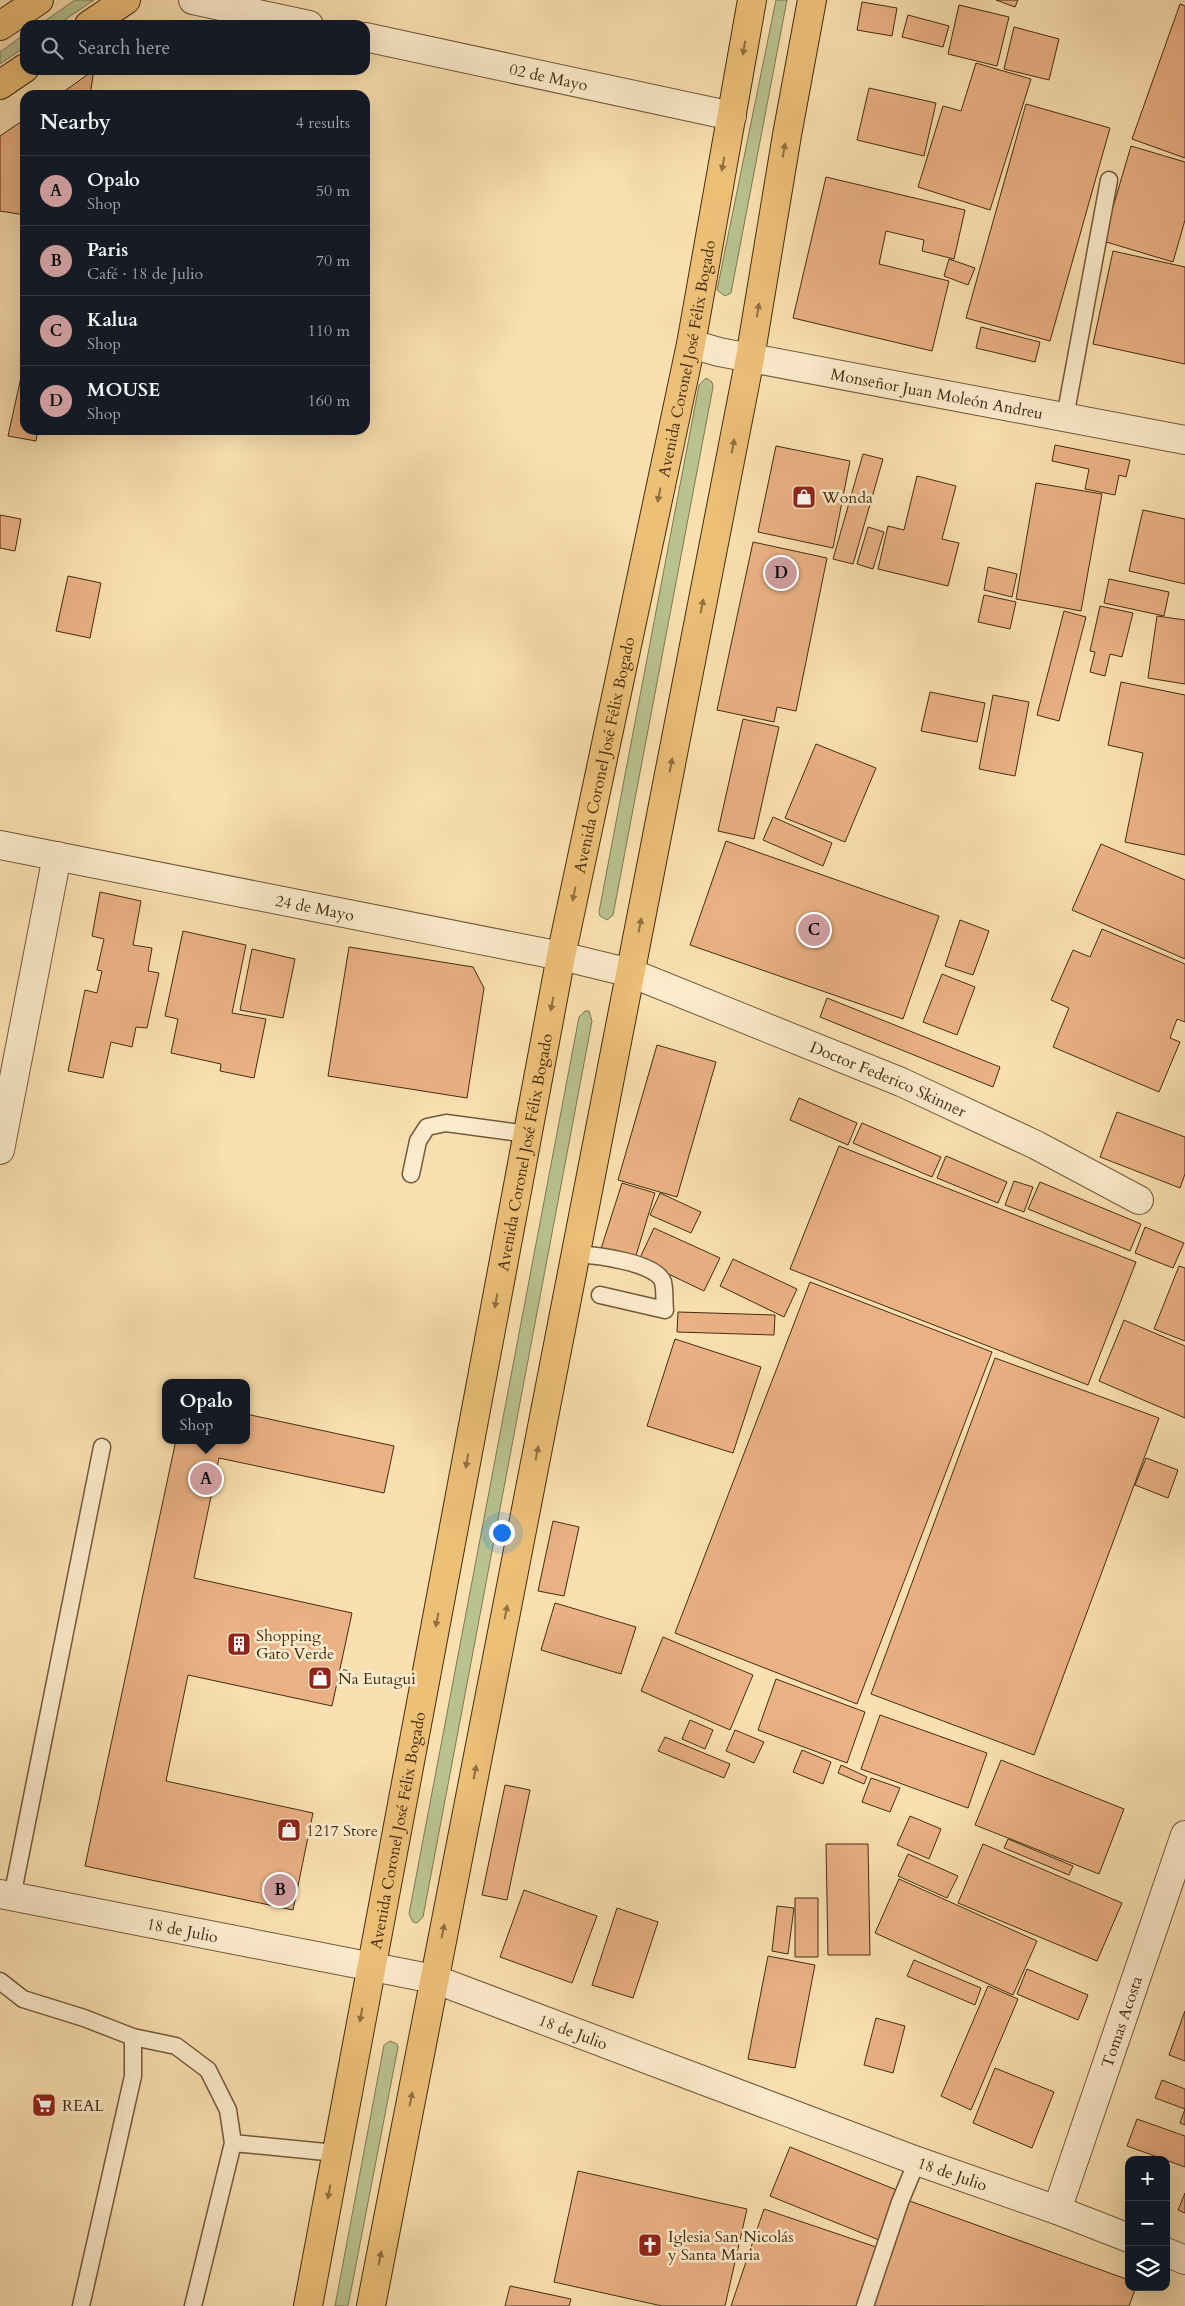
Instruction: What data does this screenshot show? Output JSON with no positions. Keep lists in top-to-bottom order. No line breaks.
{"streets":{"main road":["Avenida Coronel José Félix Bogado"],"street":["02 de Mayo","Monseñor Juan Moleón Andreu","24 de Mayo","Doctor Federico Skinner","18 de Julio","Tomas Acosta"]},"crossings":[["02 de Mayo","Avenida Coronel José Félix Bogado"],["Avenida Coronel José Félix Bogado","Monseñor Juan Moleón Andreu"],["Avenida Coronel José Félix Bogado","24 de Mayo"],["Avenida Coronel José Félix Bogado","18 de Julio"],["24 de Mayo","Doctor Federico Skinner"],["18 de Julio","Tomas Acosta"]],"places":{"shop":["Wonda","Ña Eutagui","1217 Store"],"building":["Shopping Gato Verde"],"supermarket":["REAL"],"church":["Iglesia San Nicolás y Santa Maria"]},"page":{"search":"Search here","heading":["Nearby","4 results"],"list":[{"mark":"A","name":"Opalo","note":"Shop","value":"50 m"},{"mark":"B","name":"Paris","note":"Café · 18 de Julio","value":"70 m"},{"mark":"C","name":"Kalua","note":"Shop","value":"110 m"},{"mark":"D","name":"MOUSE","note":"Shop","value":"160 m"}],"pins":["D","C","A","B"],"popup":["Opalo","Shop"],"map_buttons":["+","−"]}}
